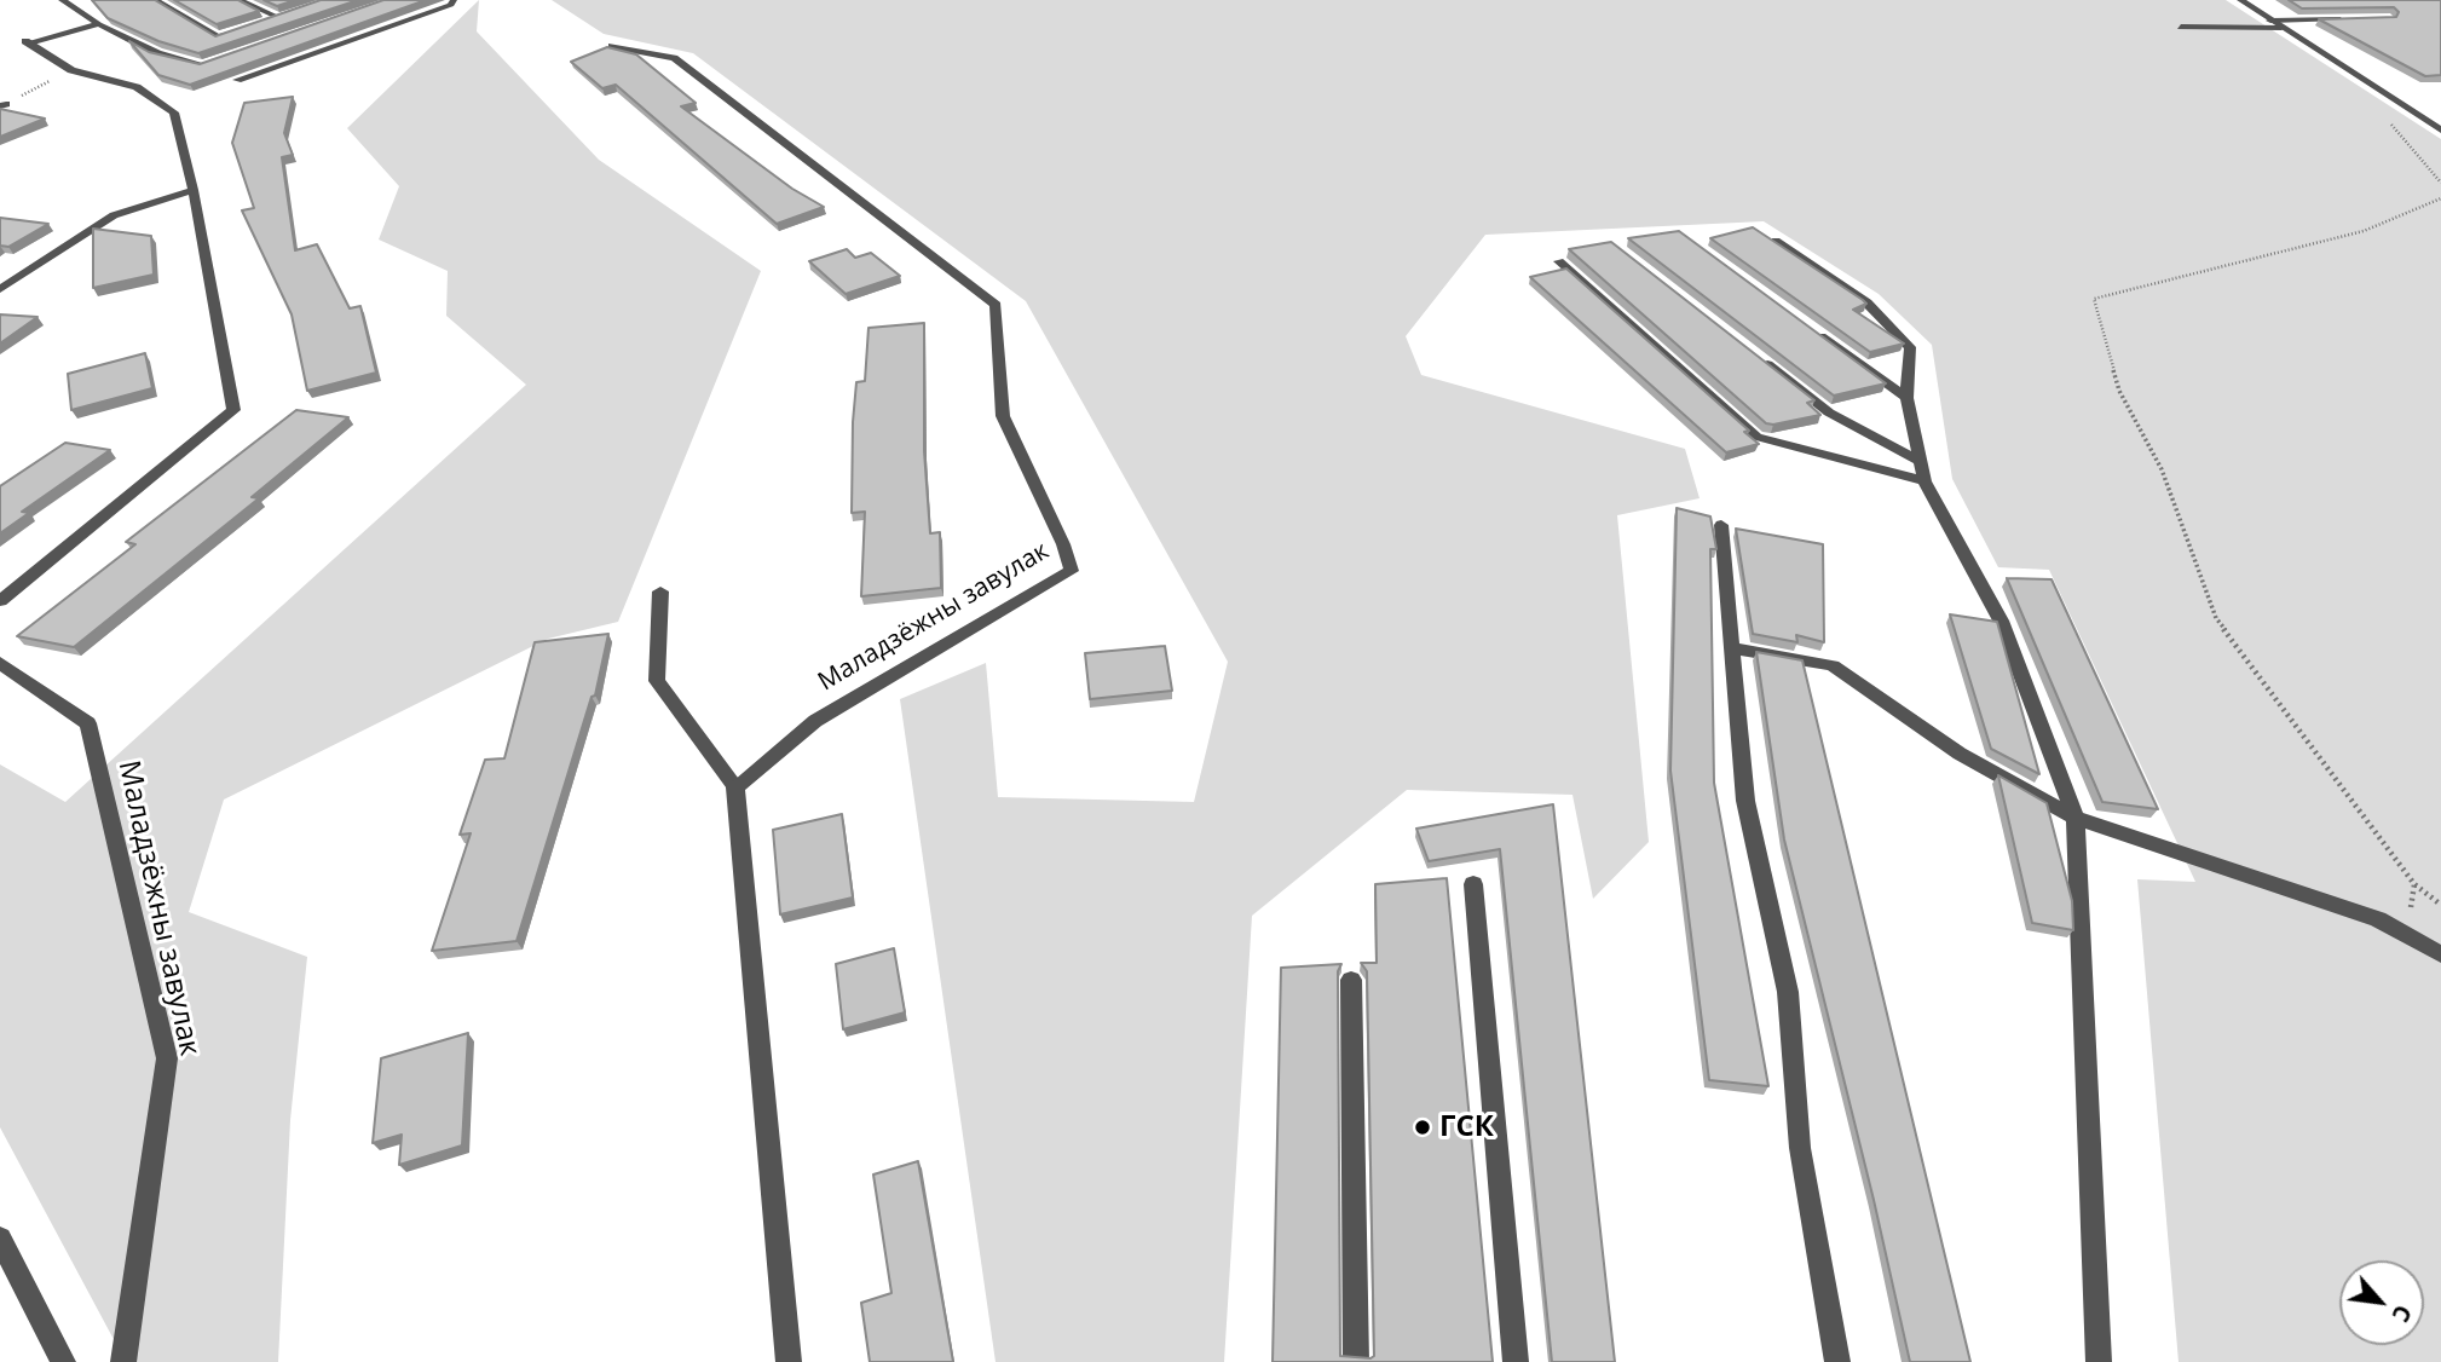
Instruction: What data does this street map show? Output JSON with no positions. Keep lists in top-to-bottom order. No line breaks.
{"streets":{"street":["Маладзёжны завулак"]},"places":["ГСК"],"north":"bottom right"}
